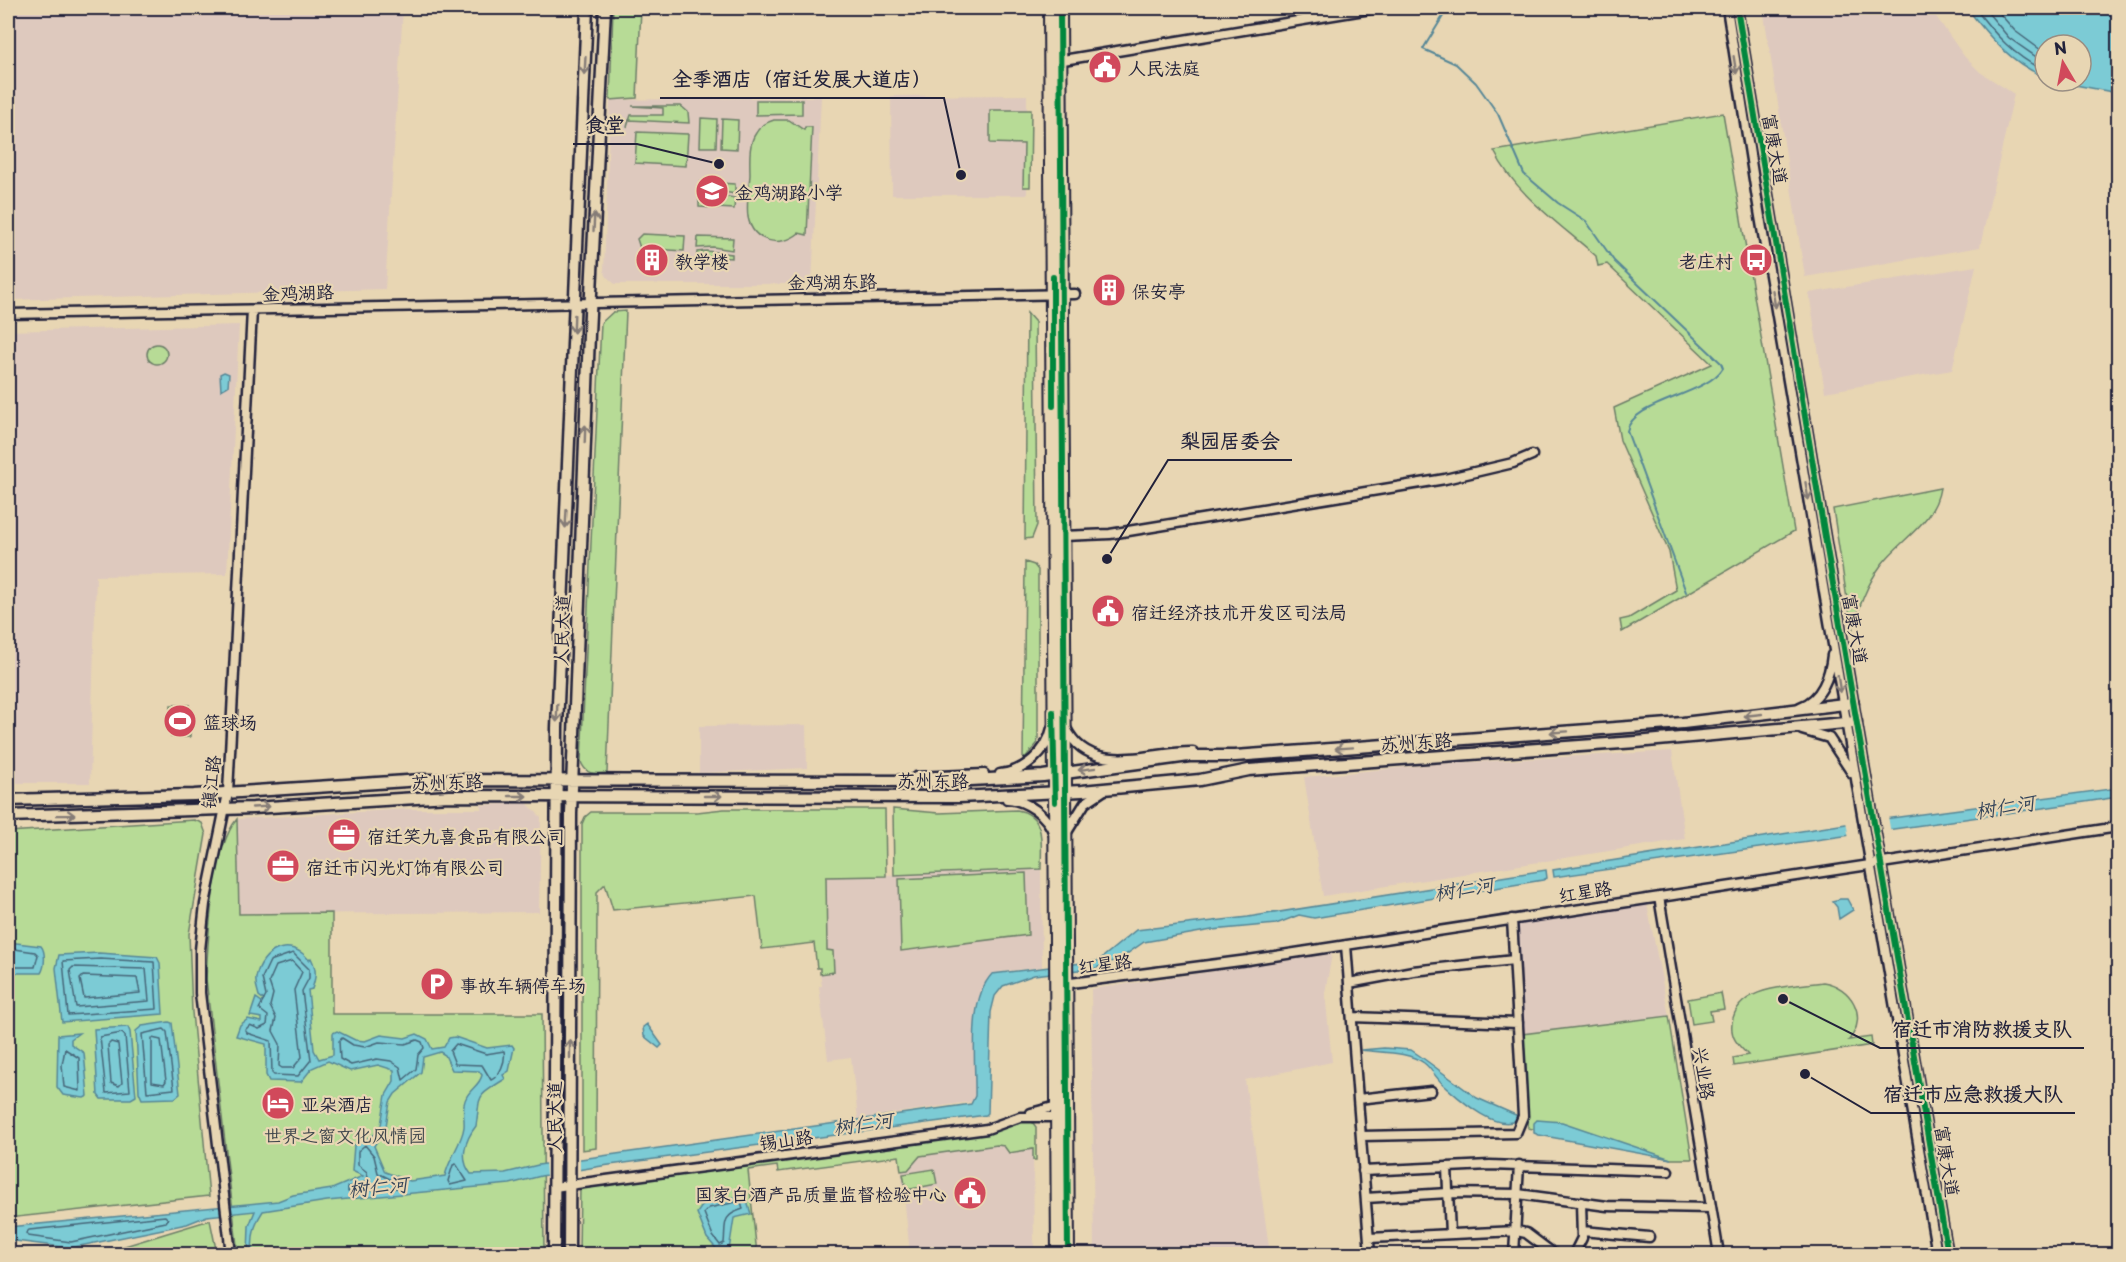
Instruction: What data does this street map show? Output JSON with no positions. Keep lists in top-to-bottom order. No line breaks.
{"streets":{"main road":["人民大道","苏州东路"],"street":["富康大道","金鸡湖东路","金鸡湖路","镇江路","红星路","兴业路","锡山路"]},"crossings":[["富康大道","苏州东路"],["富康大道","红星路"],["金鸡湖东路","金鸡湖路"],["金鸡湖东路","人民大道"],["金鸡湖路","人民大道"],["金鸡湖路","镇江路"],["人民大道","苏州东路"],["人民大道","锡山路"],["苏州东路","镇江路"],["红星路","兴业路"]],"water":["树仁河"],"parks":["世界之窗文化风情园"],"places":{"public building":["人民法庭","宿迁经济技术开发区司法局","国家白酒产品质量监督检验中心"],"other":["食堂","全季酒店（宿迁发展大道店）","梨园居委会","宿迁市消防救援支队","宿迁市应急救援大队"],"school or university":["金鸡湖路小学"],"building":["教学楼","保安亭"],"bus stop":["老庄村"],"sports":["篮球场"],"office":["宿迁笑九喜食品有限公司","宿迁市闪光灯饰有限公司"],"parking":["事故车辆停车场"],"hotel":["亚朵酒店"]},"north":"top"}
